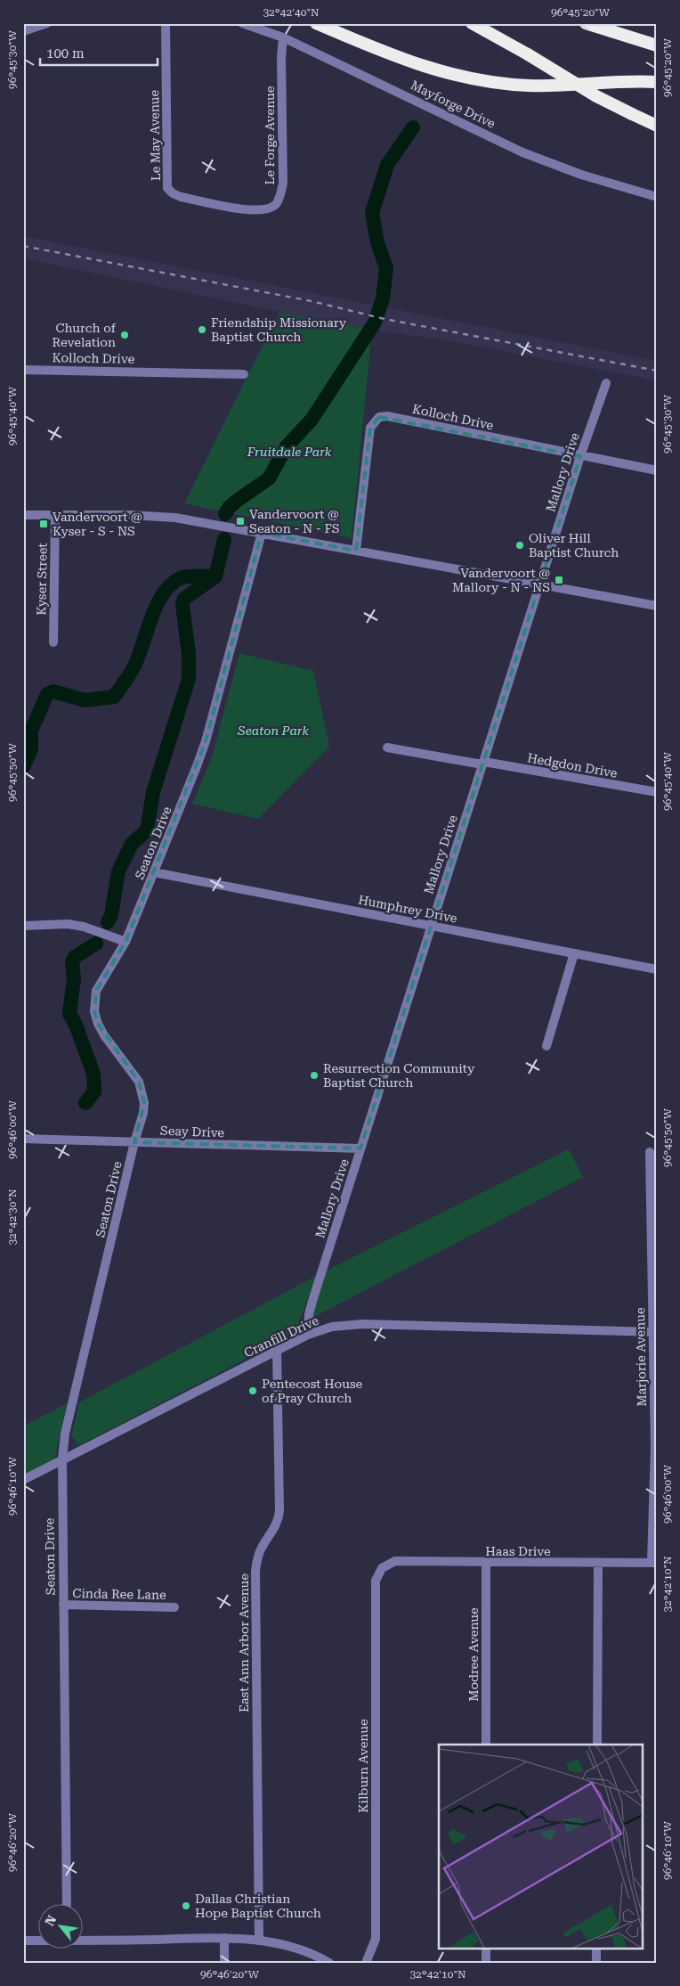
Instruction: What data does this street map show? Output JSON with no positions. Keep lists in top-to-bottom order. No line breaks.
{"streets":{"street":["Mayforge Drive","Le May Avenue","Le Forge Avenue","Kolloch Drive","Mallory Drive","Kyser Street","Hedgdon Drive","Seaton Drive","Humphrey Drive","Seay Drive","Cranfill Drive","Marjorie Avenue","Haas Drive","Cinda Ree Lane","East Ann Arbor Avenue","Modree Avenue","Kilburn Avenue"]},"crossings":[["Mayforge Drive","Le Forge Avenue"],["Le May Avenue","Le Forge Avenue"],["Kolloch Drive","Mallory Drive"],["Mallory Drive","Hedgdon Drive"],["Mallory Drive","Humphrey Drive"],["Mallory Drive","Seay Drive"],["Mallory Drive","Cranfill Drive"],["Seaton Drive","Humphrey Drive"],["Seaton Drive","Seay Drive"],["Seaton Drive","Cranfill Drive"],["Seaton Drive","Cinda Ree Lane"],["Cranfill Drive","Marjorie Avenue"],["Cranfill Drive","East Ann Arbor Avenue"],["Marjorie Avenue","Haas Drive"],["Haas Drive","Modree Avenue"],["Haas Drive","Kilburn Avenue"]],"parks":["Fruitdale Park","Seaton Park"],"places":{"other":["Friendship Missionary Baptist Church","Church of Revelation","Oliver Hill Baptist Church","Resurrection Community Baptist Church","Pentecost House of Pray Church","Dallas Christian Hope Baptist Church"],"transit":["Vandervoort @ Seaton - N - FS","Vandervoort @ Kyser - S - NS","Vandervoort @ Mallory - N - NS"]},"scale_bar":"100 m","north":"top left","coordinates":["32°42'40\"N","96°45'20\"W","96°45'30\"W","96°45'40\"W","96°45'50\"W","96°46'00\"W","32°42'30\"N","96°46'10\"W","32°42'10\"N","96°46'20\"W"]}
